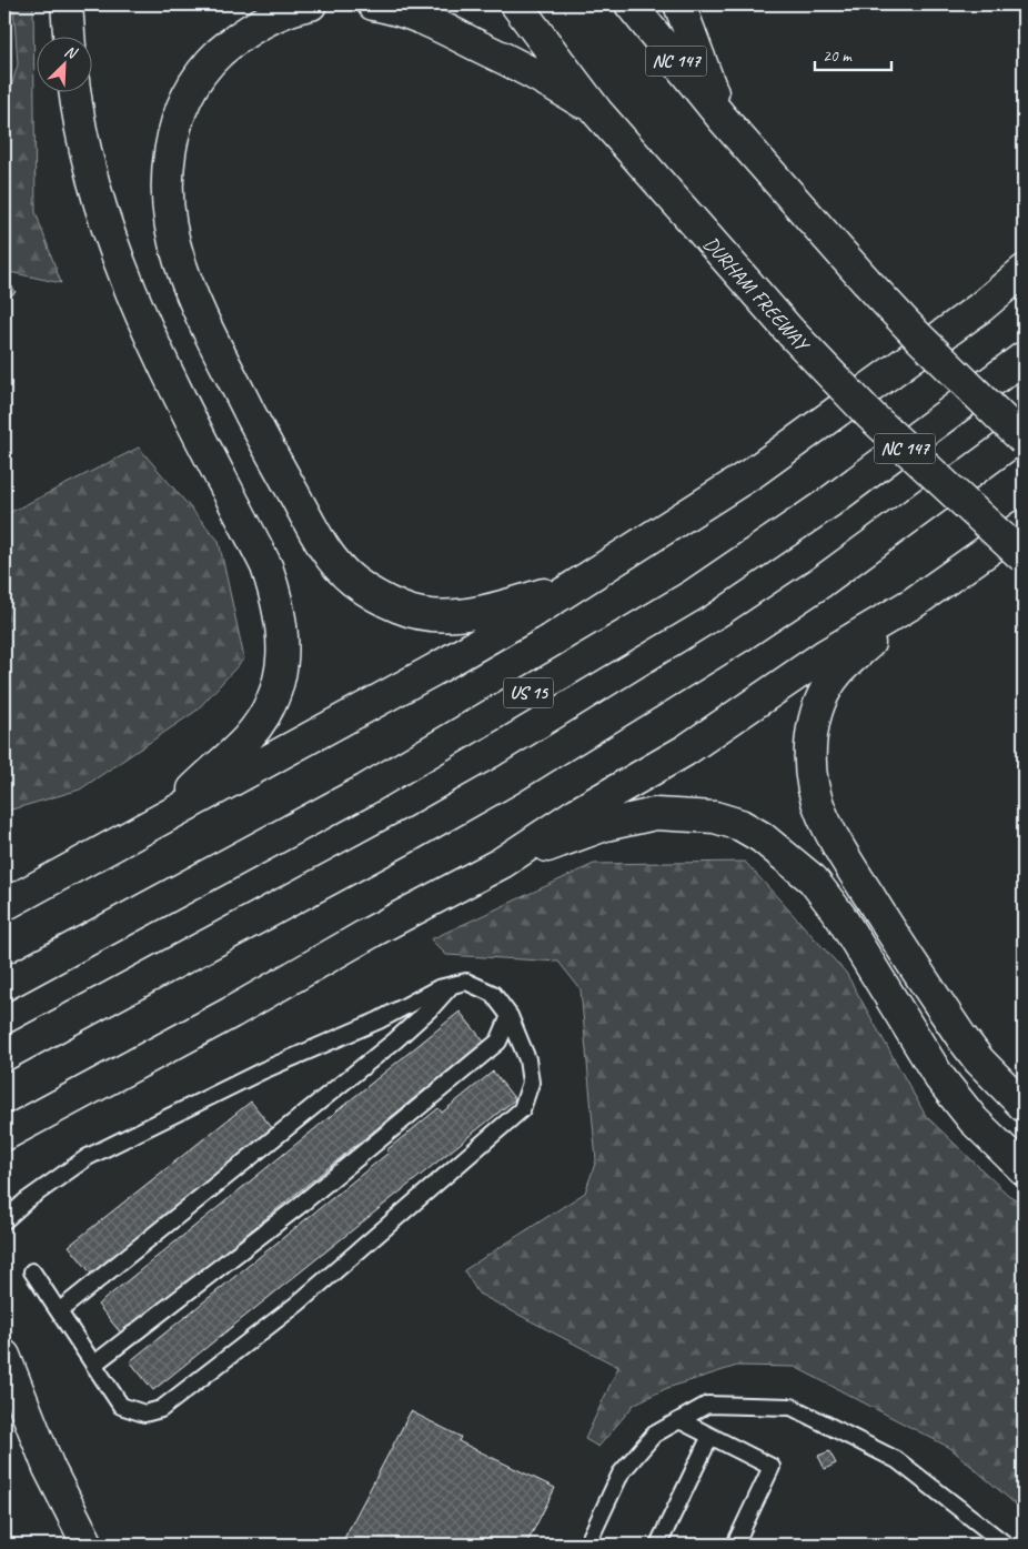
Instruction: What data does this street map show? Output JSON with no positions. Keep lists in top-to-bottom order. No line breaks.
{"streets":{"main road":["NC 147","DURHAM FREEWAY","US 15"]},"scale_bar":"20 m","north":"top right"}
